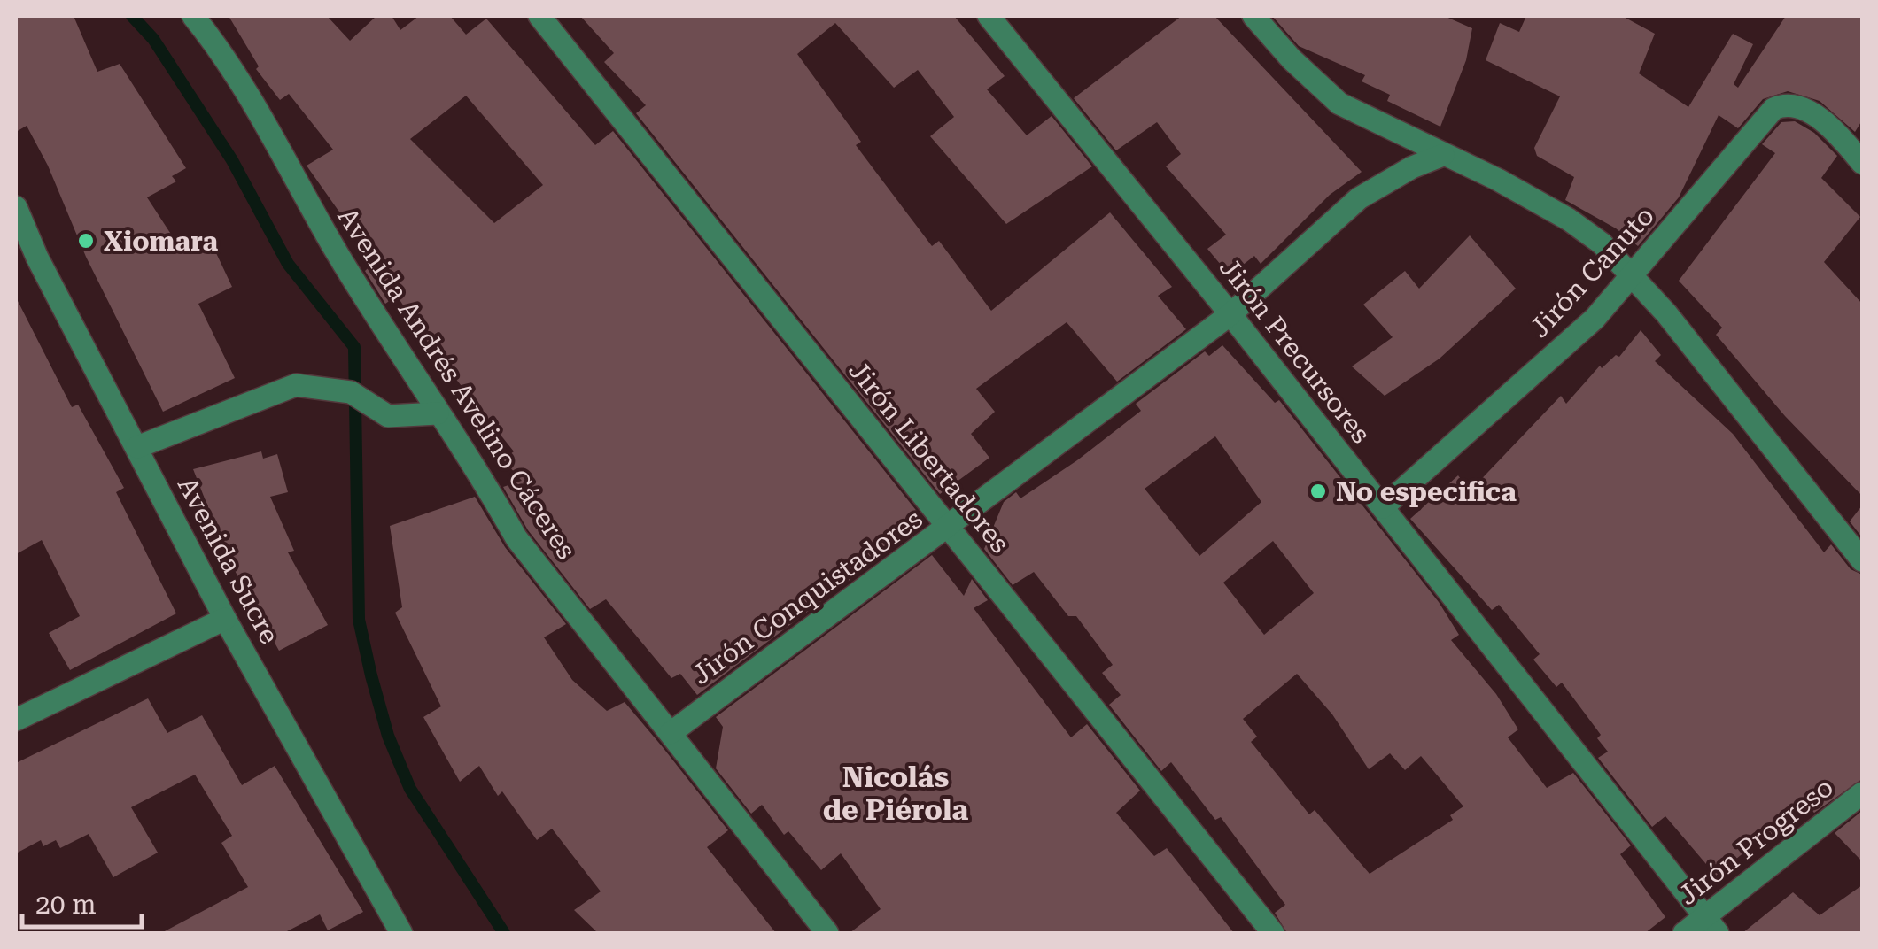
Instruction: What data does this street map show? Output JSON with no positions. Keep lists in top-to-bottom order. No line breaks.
{"streets":{"street":["Jirón Canuto","Jirón Precursores","Avenida Andrés Avelino Cáceres","Jirón Libertadores","Avenida Sucre","Jirón Conquistadores","Jirón Progreso"]},"crossings":[["Jirón Canuto","Jirón Precursores"],["Jirón Precursores","Jirón Conquistadores"],["Jirón Precursores","Jirón Progreso"],["Avenida Andrés Avelino Cáceres","Jirón Conquistadores"],["Jirón Libertadores","Jirón Conquistadores"]],"districts":["Nicolás de Piérola"],"places":["Xiomara","No especifica"],"scale_bar":"20 m"}
